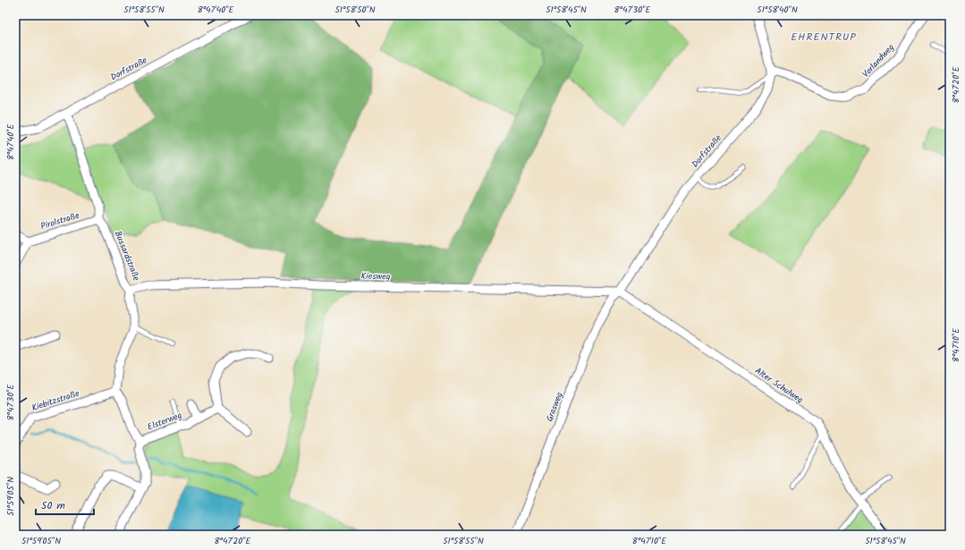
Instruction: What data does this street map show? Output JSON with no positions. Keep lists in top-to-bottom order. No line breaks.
{"streets":{"street":["Vorlandweg","Dorfstraße","Pirolstraße","Bussardstraße","Kiesweg","Alter Schulweg","Kiebitzstraße","Grasweg","Elsterweg"]},"crossings":[["Vorlandweg","Dorfstraße"],["Dorfstraße","Bussardstraße"],["Dorfstraße","Kiesweg"],["Dorfstraße","Alter Schulweg"],["Dorfstraße","Grasweg"],["Pirolstraße","Bussardstraße"],["Bussardstraße","Kiesweg"],["Bussardstraße","Kiebitzstraße"],["Kiesweg","Alter Schulweg"],["Kiesweg","Grasweg"],["Alter Schulweg","Grasweg"]],"districts":["EHRENTRUP"],"scale_bar":"50 m","coordinates":["51°58'55\"N","8°47'40\"E","51°58'50\"N","51°58'45\"N","8°47'30\"E","51°58'40\"N","8°47'20\"E","8°47'10\"E","51°59'05\"N"]}
